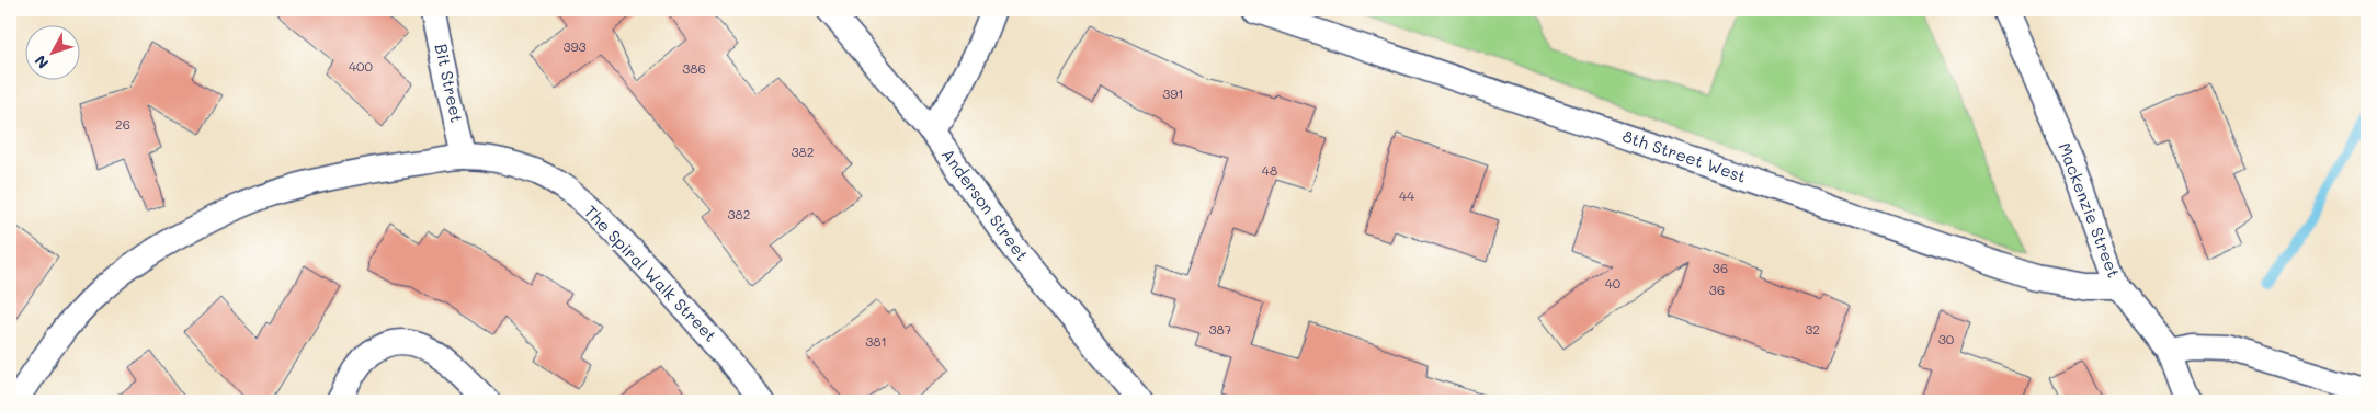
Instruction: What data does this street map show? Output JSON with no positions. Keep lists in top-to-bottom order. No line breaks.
{"streets":{"street":["Bit Street","8th Street West","Anderson Street","Mackenzie Street","The Spiral Walk Street"]},"crossings":[["Bit Street","The Spiral Walk Street"],["8th Street West","Mackenzie Street"]],"house_numbers":["393","400","386","391","26","382","48","44","382","36","40","36","387","32","30","381"],"north":"bottom left"}
